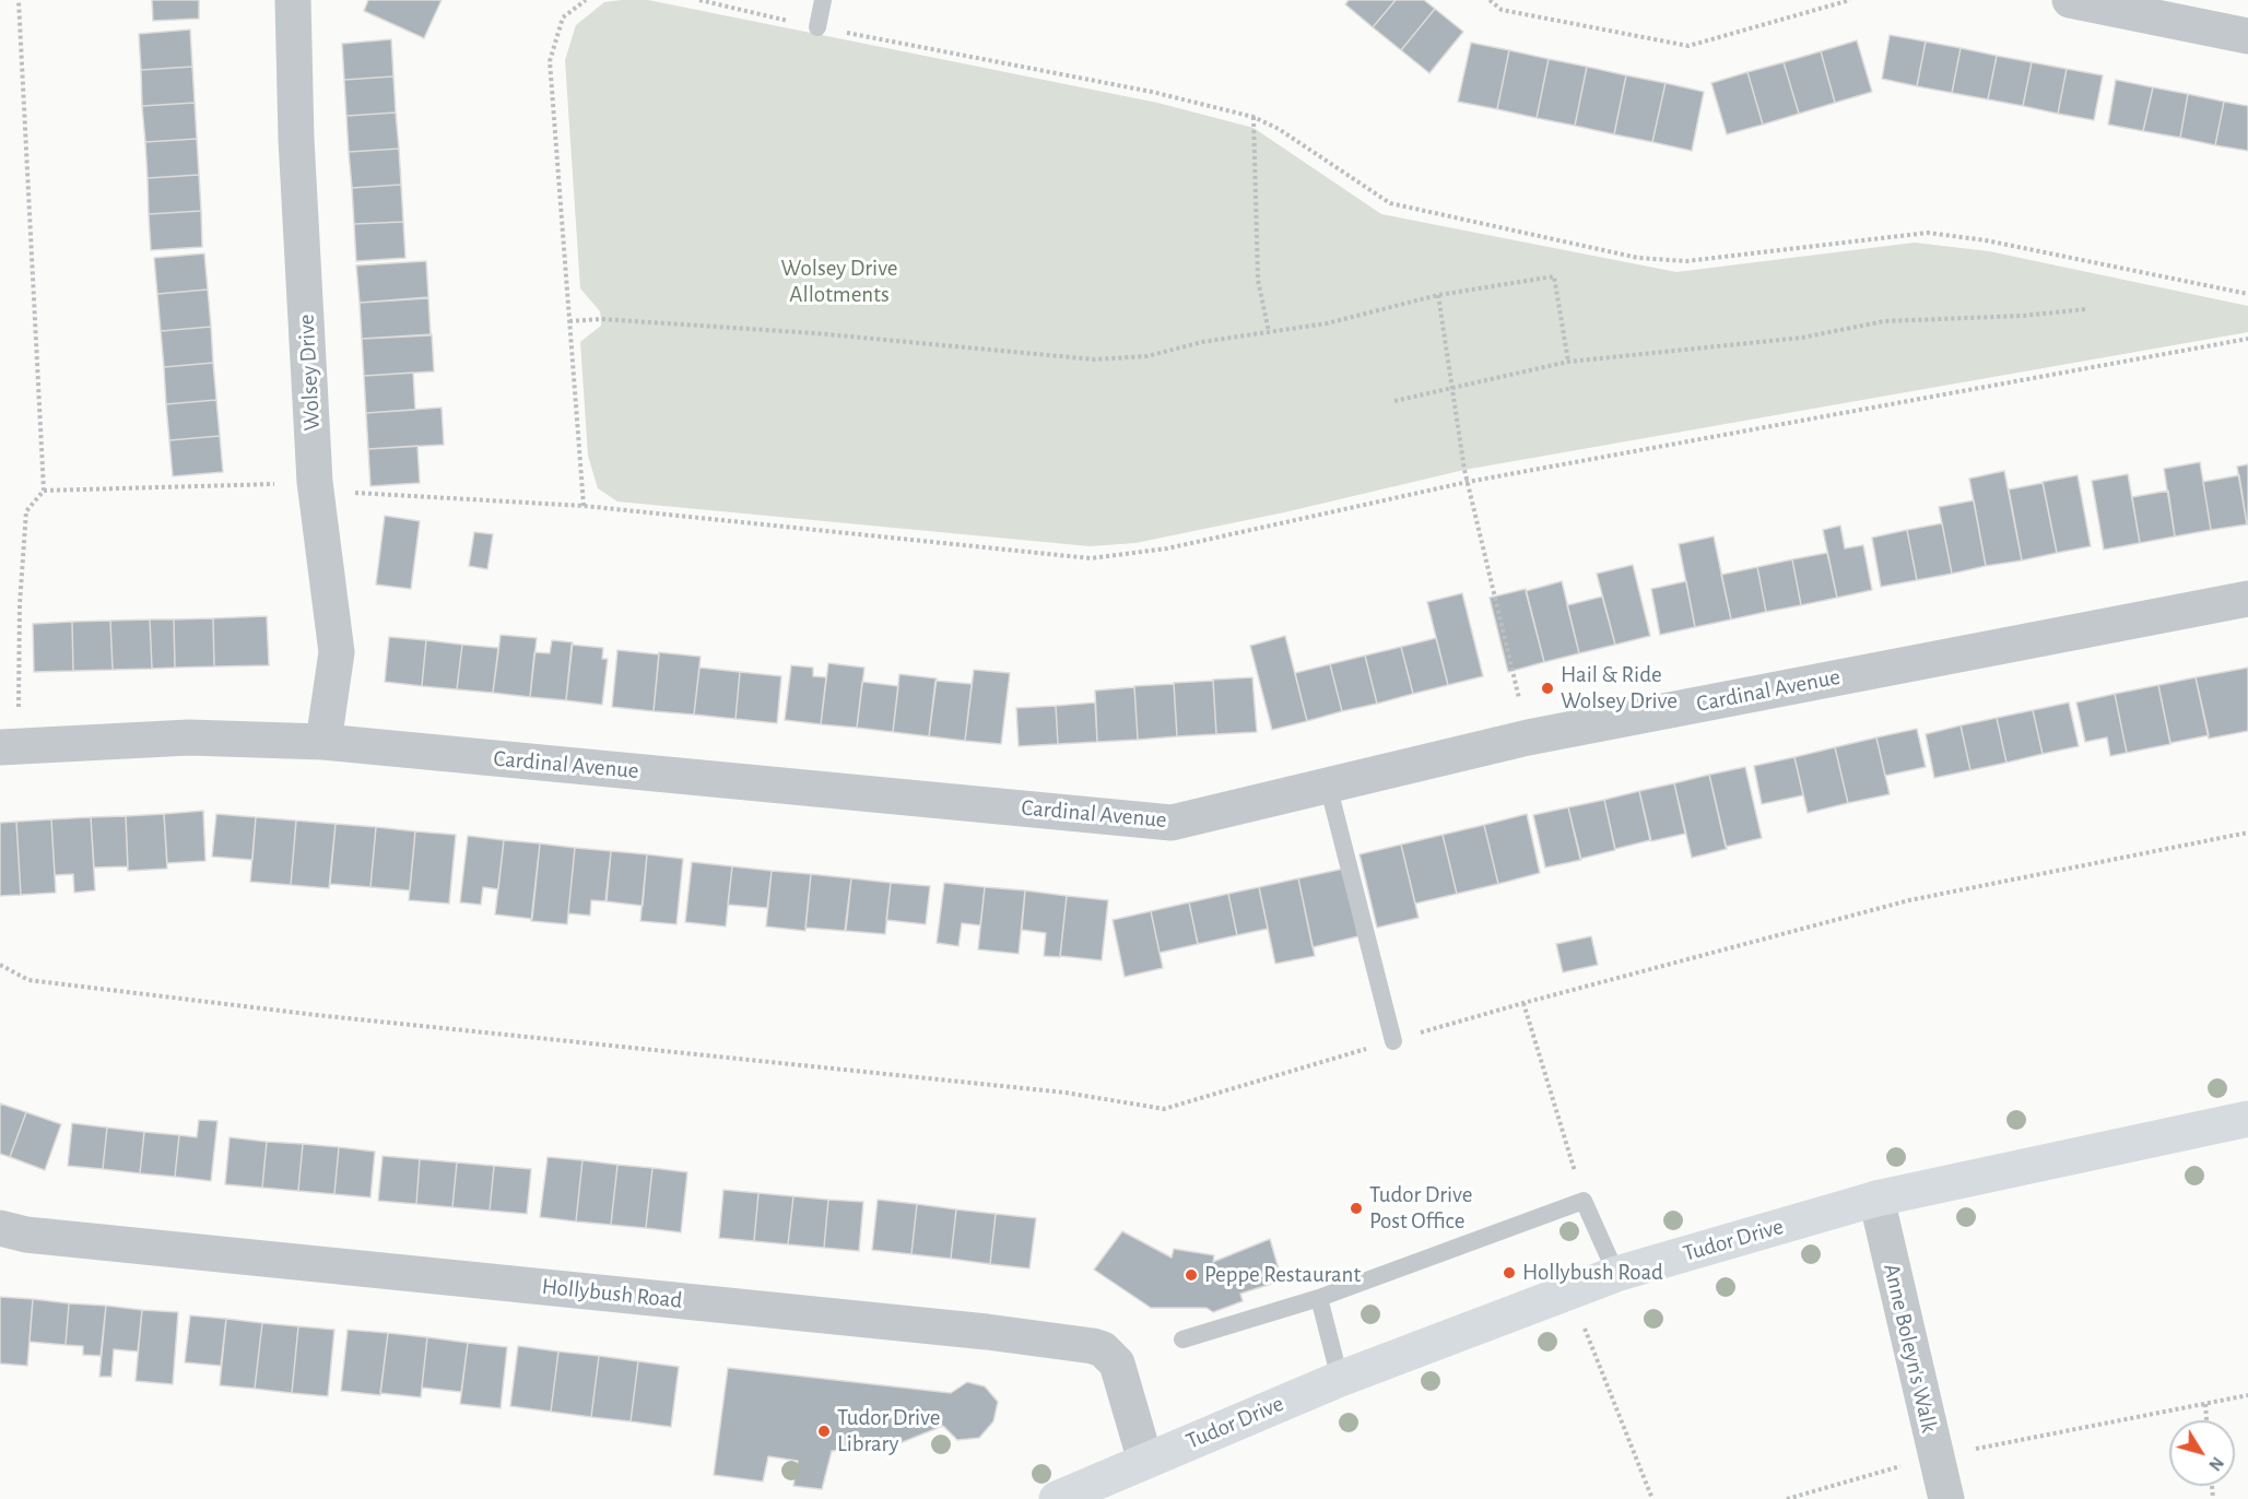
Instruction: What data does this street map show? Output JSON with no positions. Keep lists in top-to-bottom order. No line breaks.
{"streets":{"street":["Wolsey Drive","Cardinal Avenue","Tudor Drive","Hollybush Road","Anne Boleyn's Walk"]},"crossings":[["Wolsey Drive","Cardinal Avenue"],["Tudor Drive","Hollybush Road"],["Tudor Drive","Anne Boleyn's Walk"]],"parks":["Wolsey Drive Allotments"],"places":["Hail & Ride Wolsey Drive","Tudor Drive Post Office","Hollybush Road","Peppe Restaurant","Tudor Drive Library"],"north":"bottom right"}
